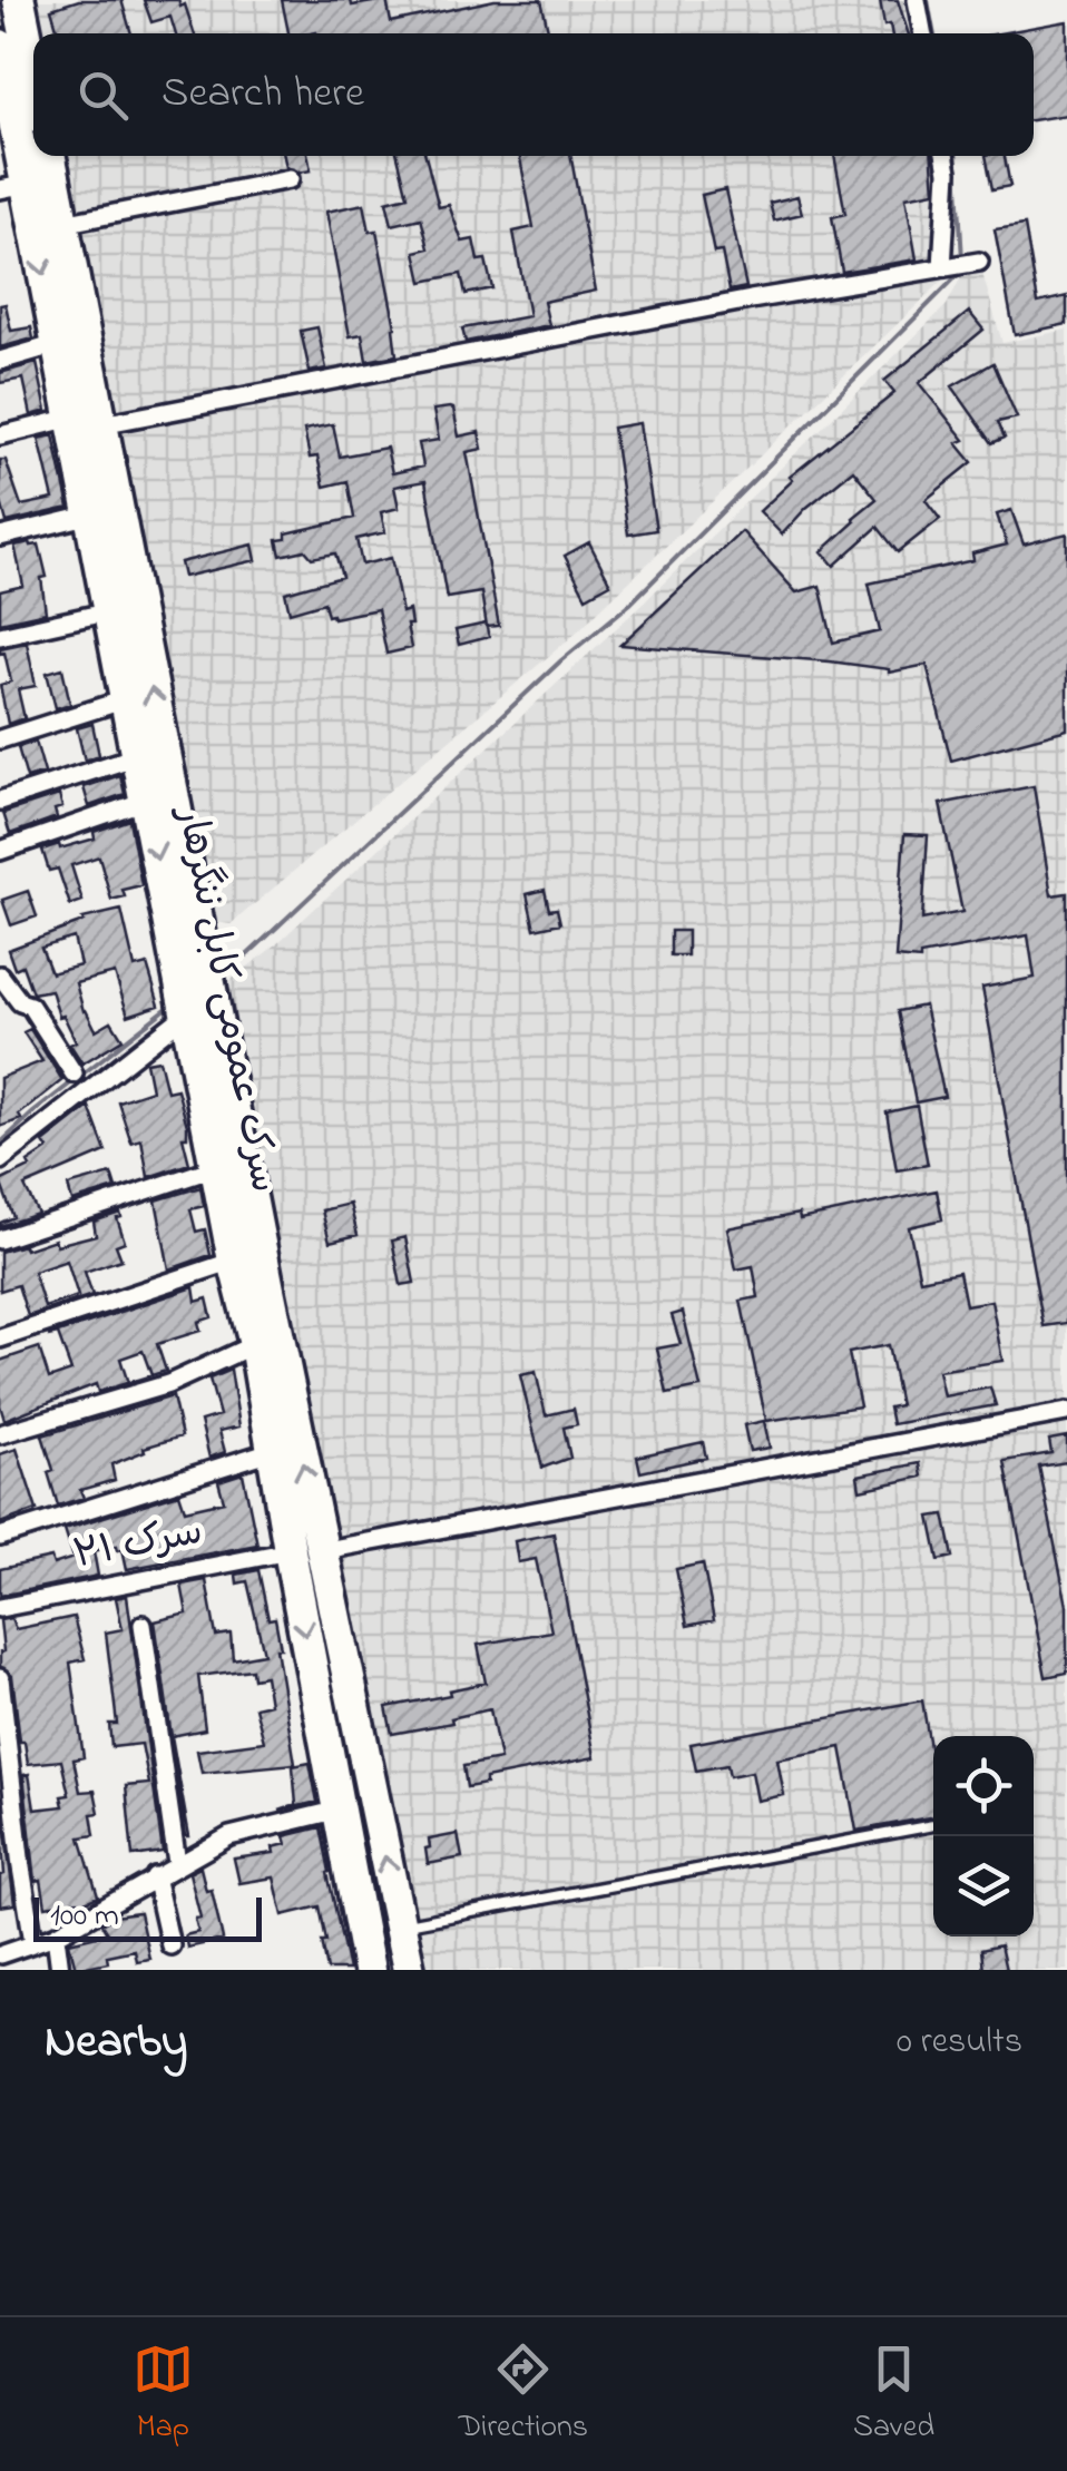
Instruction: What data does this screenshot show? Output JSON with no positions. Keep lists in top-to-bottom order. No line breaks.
{"streets":{"highway":["سرک عمومی کابل ننگرهار"],"street":["سرک ۲۱"]},"crossings":[["سرک عمومی کابل ننگرهار","سرک ۲۱"]],"scale_bar":"100 m","page":{"search":"Search here","scale":"100 m","heading":["Nearby","0 results"],"nav":["Map","Directions","Saved"]}}
